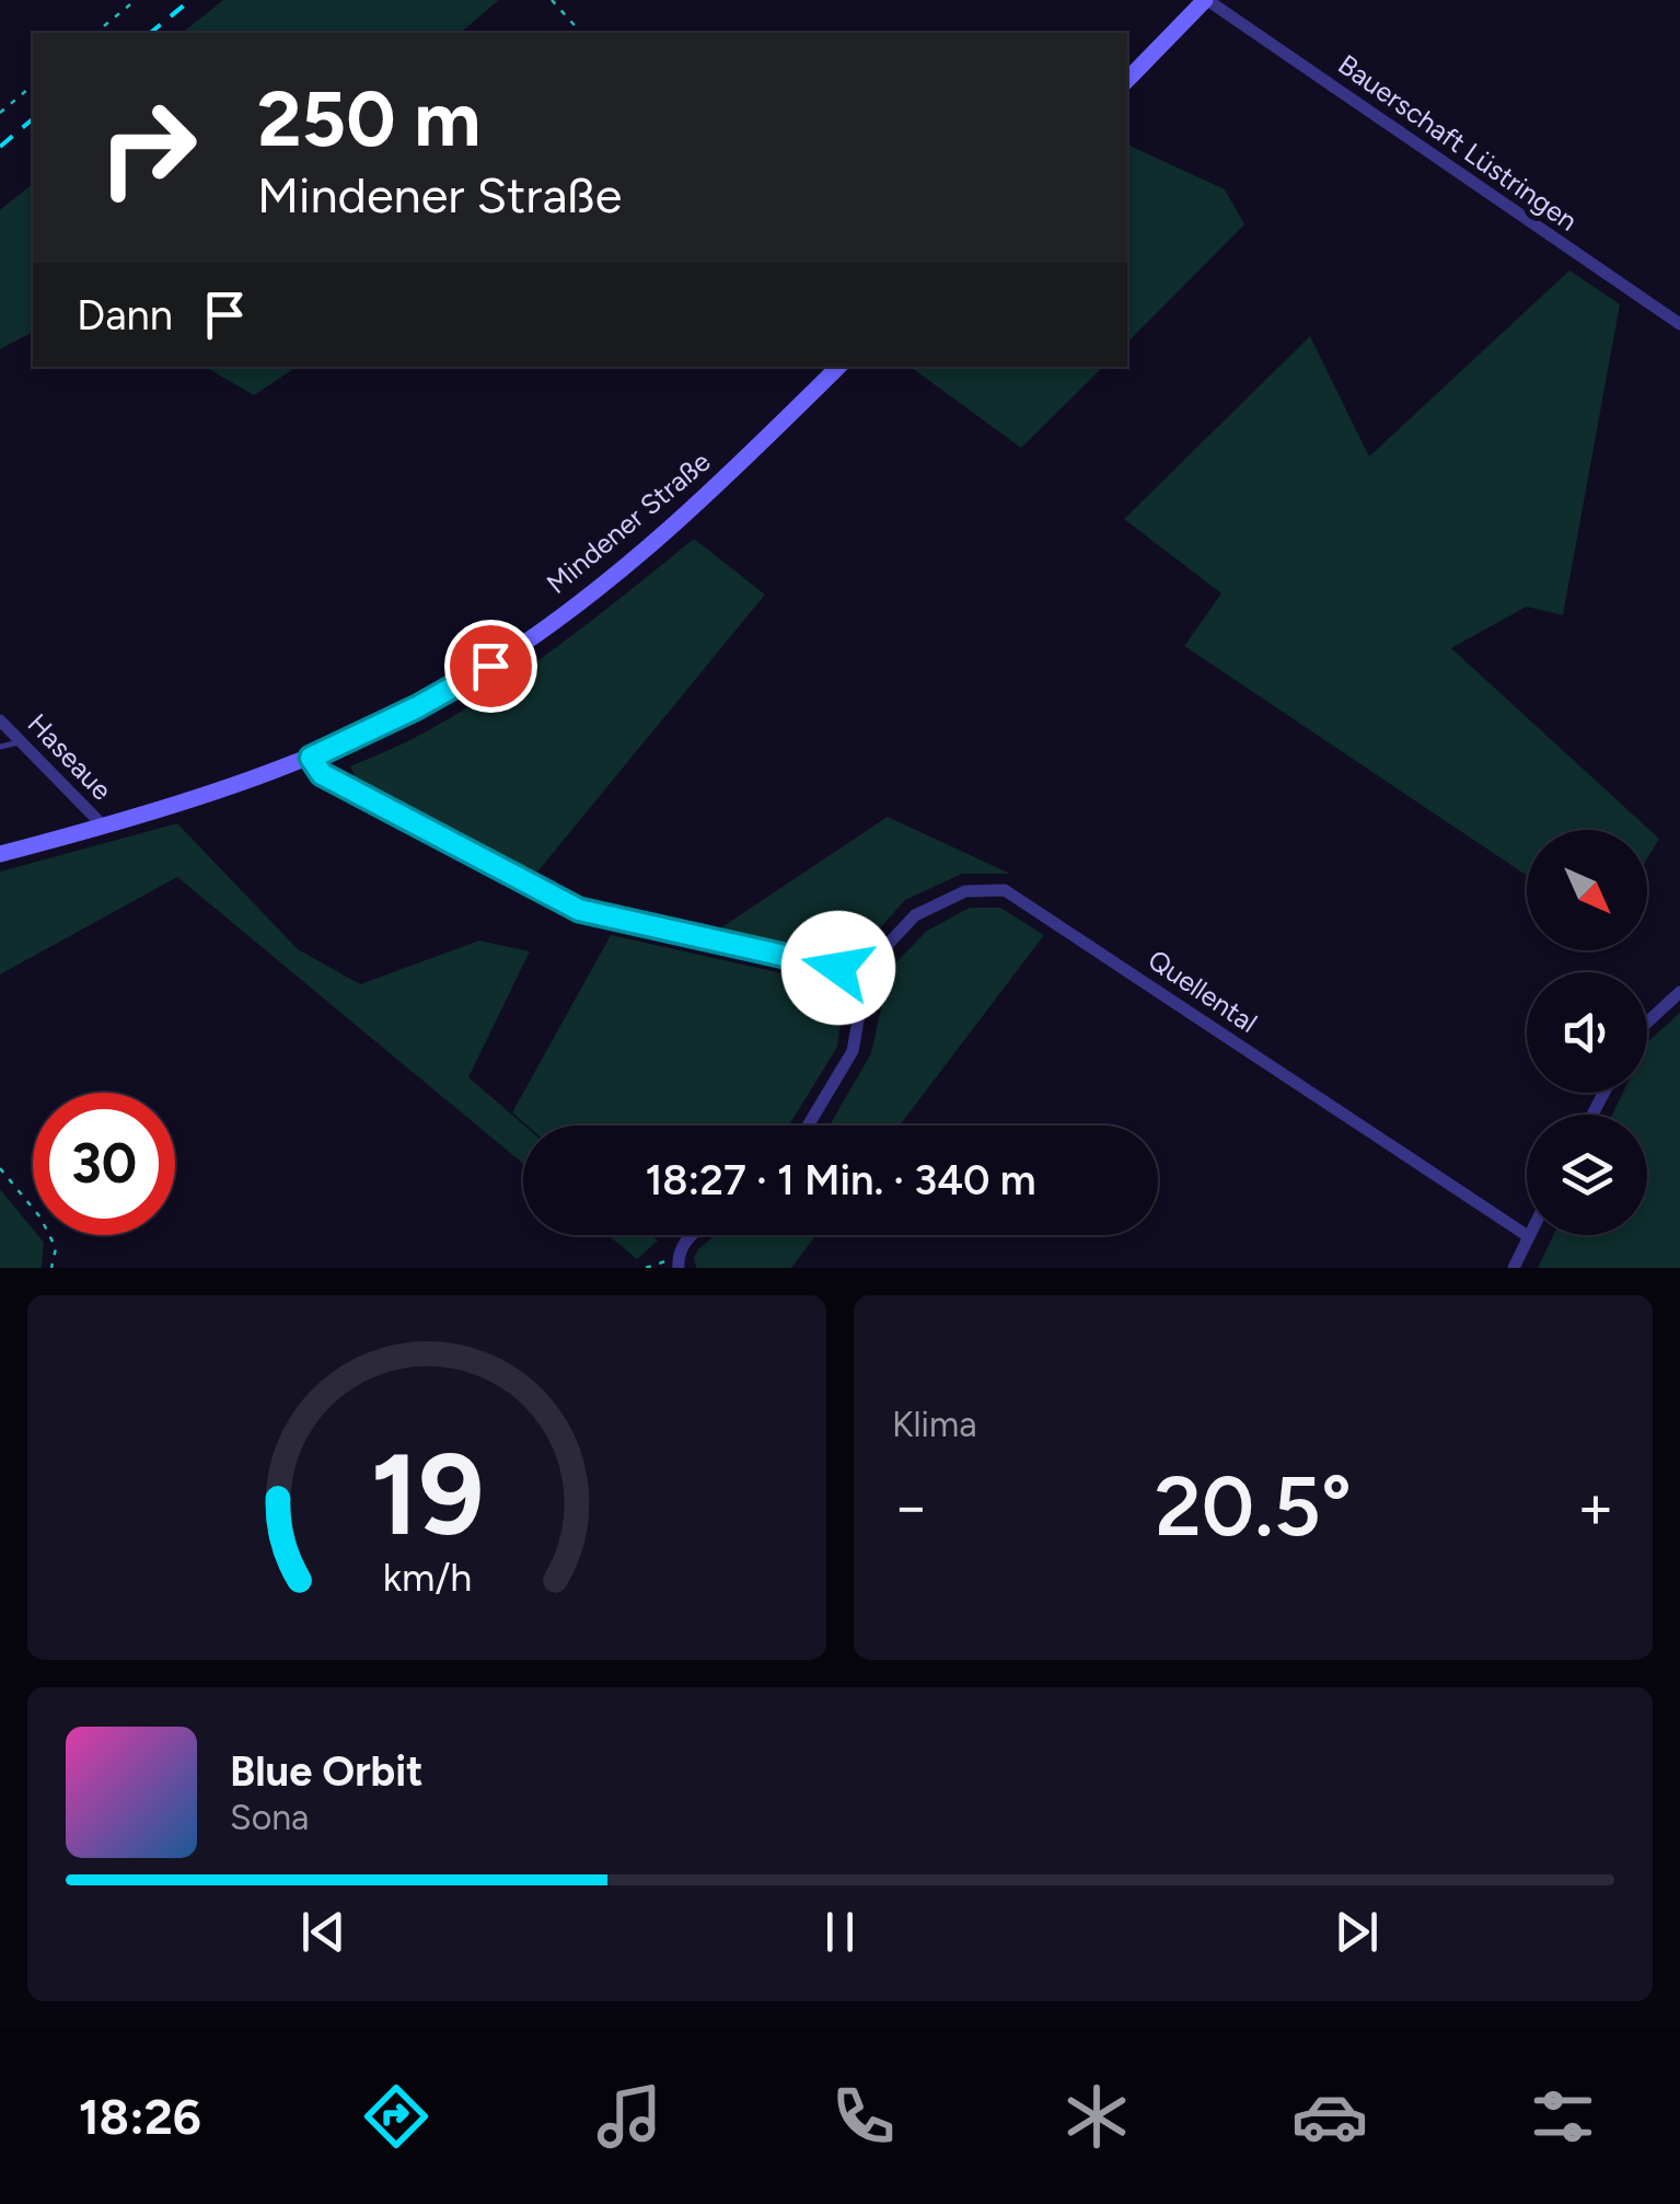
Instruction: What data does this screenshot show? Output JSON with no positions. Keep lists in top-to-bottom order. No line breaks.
{"streets":{"main road":["Mindener Straße"],"street":["Bauerschaft Lüstringen","Haseaue","Quellental"]},"crossings":[["Mindener Straße","Haseaue"]],"north":"bottom right","page":{"turn":["250 m","Mindener Straße"],"then":"Dann","limit":"30","trip":"18:27 · 1 Min. · 340 m","tile":"Klima","heat":["−","20.5°","+"],"song":["Blue Orbit","Sona"],"tabs":"18:26","gauge":["19","km/h"]}}
